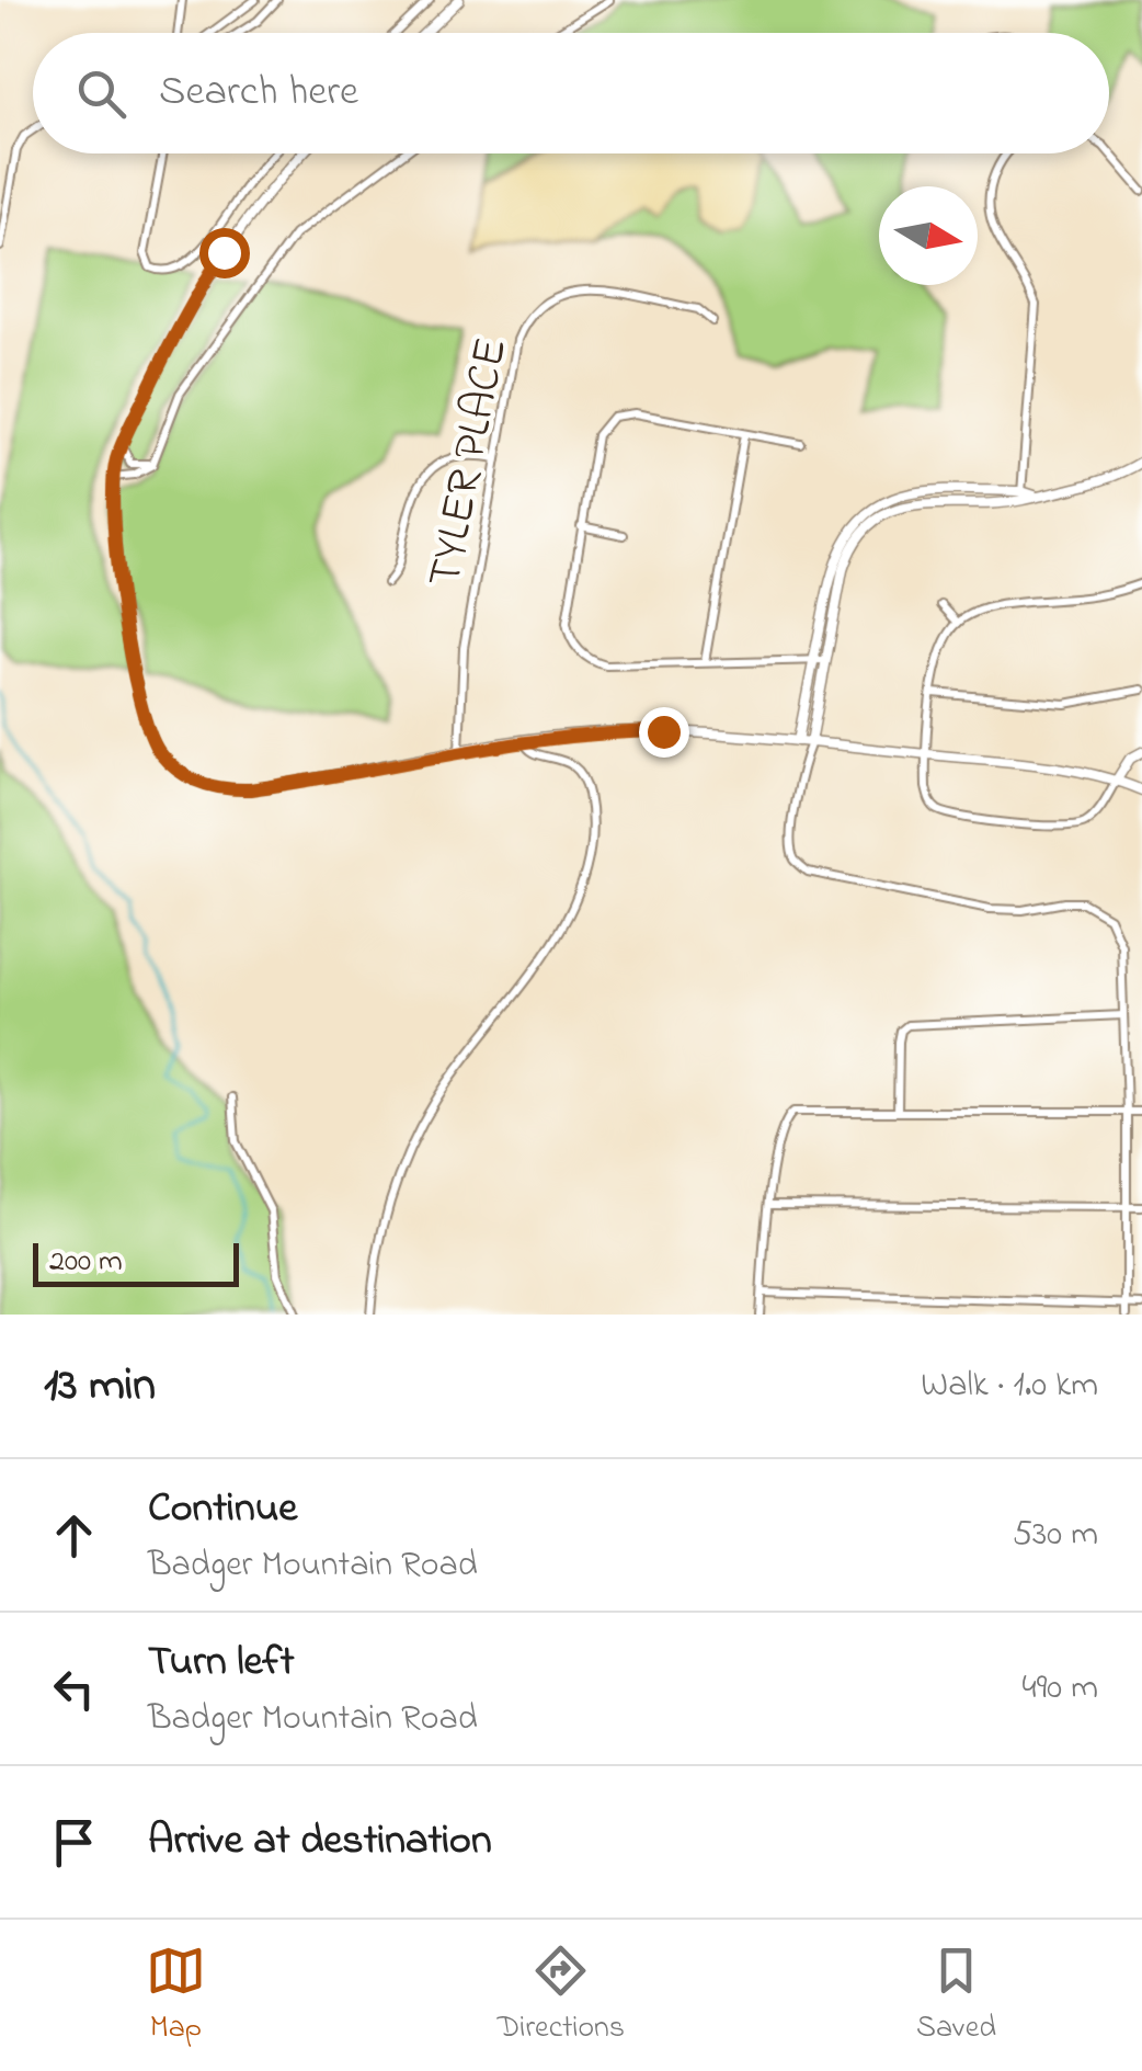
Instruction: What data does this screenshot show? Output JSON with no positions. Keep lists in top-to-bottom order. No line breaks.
{"streets":{"street":["TYLER PLACE"]},"scale_bar":"200 m","north":"right","page":{"search":"Search here","scale":"200 m","heading":["13 min","Walk · 1.0 km"],"list":[["Continue","Badger Mountain Road","530 m"],["Turn left","Badger Mountain Road","490 m"],"Arrive at destination"],"nav":["Map","Directions","Saved"]}}
